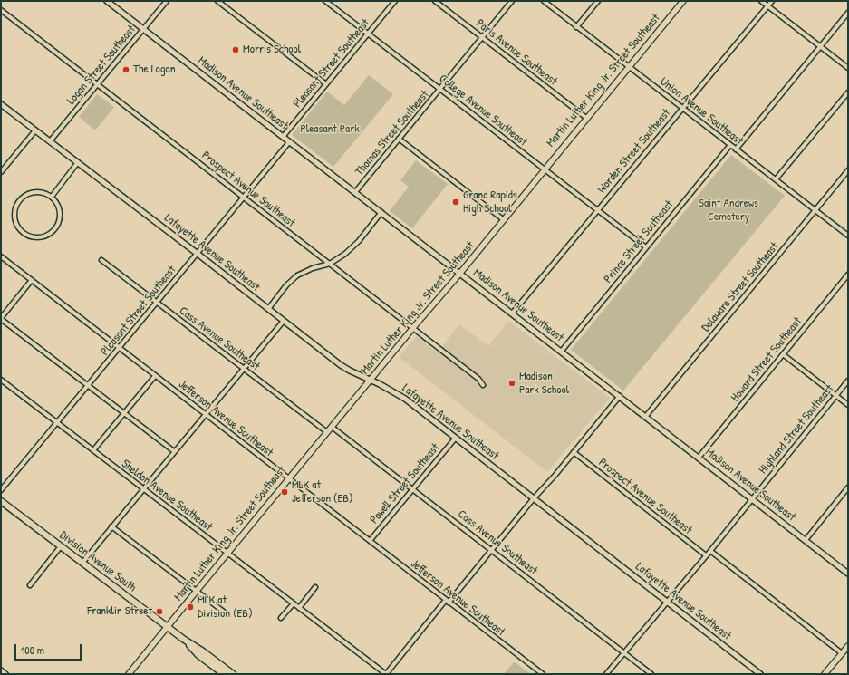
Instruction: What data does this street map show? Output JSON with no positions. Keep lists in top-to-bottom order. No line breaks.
{"streets":{"main road":["Martin Luther King Jr. Street Southeast","Division Avenue South"],"street":["Paris Avenue Southeast","Pleasant Street Southeast","Logan Street Southeast","Madison Avenue Southeast","College Avenue Southeast","Union Avenue Southeast","Thomas Street Southeast","Worden Street Southeast","Prospect Avenue Southeast","Prince Street Southeast","Lafayette Avenue Southeast","Delaware Street Southeast","Cass Avenue Southeast","Howard Street Southeast","Jefferson Avenue Southeast","Highland Street Southeast","Powell Street Southeast","Sheldon Avenue Southeast"]},"crossings":[["Paris Avenue Southeast","Martin Luther King Jr. Street Southeast"],["Paris Avenue Southeast","Thomas Street Southeast"],["Pleasant Street Southeast","Madison Avenue Southeast"],["Pleasant Street Southeast","College Avenue Southeast"],["Pleasant Street Southeast","Prospect Avenue Southeast"],["Pleasant Street Southeast","Lafayette Avenue Southeast"],["Pleasant Street Southeast","Cass Avenue Southeast"],["Pleasant Street Southeast","Jefferson Avenue Southeast"],["Pleasant Street Southeast","Sheldon Avenue Southeast"],["Logan Street Southeast","Madison Avenue Southeast"],["Logan Street Southeast","Prospect Avenue Southeast"],["Logan Street Southeast","Lafayette Avenue Southeast"],["Martin Luther King Jr. Street Southeast","Madison Avenue Southeast"],["Martin Luther King Jr. Street Southeast","College Avenue Southeast"],["Martin Luther King Jr. Street Southeast","Union Avenue Southeast"],["Martin Luther King Jr. Street Southeast","Prospect Avenue Southeast"],["Martin Luther King Jr. Street Southeast","Lafayette Avenue Southeast"],["Martin Luther King Jr. Street Southeast","Cass Avenue Southeast"],["Martin Luther King Jr. Street Southeast","Jefferson Avenue Southeast"],["Martin Luther King Jr. Street Southeast","Sheldon Avenue Southeast"],["Martin Luther King Jr. Street Southeast","Division Avenue South"],["Madison Avenue Southeast","Thomas Street Southeast"],["Madison Avenue Southeast","Worden Street Southeast"],["Madison Avenue Southeast","Prince Street Southeast"],["Madison Avenue Southeast","Delaware Street Southeast"],["Madison Avenue Southeast","Howard Street Southeast"],["Madison Avenue Southeast","Highland Street Southeast"],["College Avenue Southeast","Thomas Street Southeast"],["College Avenue Southeast","Worden Street Southeast"],["College Avenue Southeast","Prince Street Southeast"],["Union Avenue Southeast","Worden Street Southeast"],["Union Avenue Southeast","Prince Street Southeast"],["Union Avenue Southeast","Delaware Street Southeast"],["Prospect Avenue Southeast","Highland Street Southeast"],["Lafayette Avenue Southeast","Highland Street Southeast"],["Lafayette Avenue Southeast","Powell Street Southeast"],["Cass Avenue Southeast","Highland Street Southeast"],["Cass Avenue Southeast","Powell Street Southeast"],["Jefferson Avenue Southeast","Powell Street Southeast"]],"parks":["Pleasant Park","Saint Andrews Cemetery"],"places":["Morris School","The Logan","Grand Rapids High School","Madison Park School","MLK at Jefferson (EB)","MLK at Division (EB)","Franklin Street"],"scale_bar":"100 m"}
